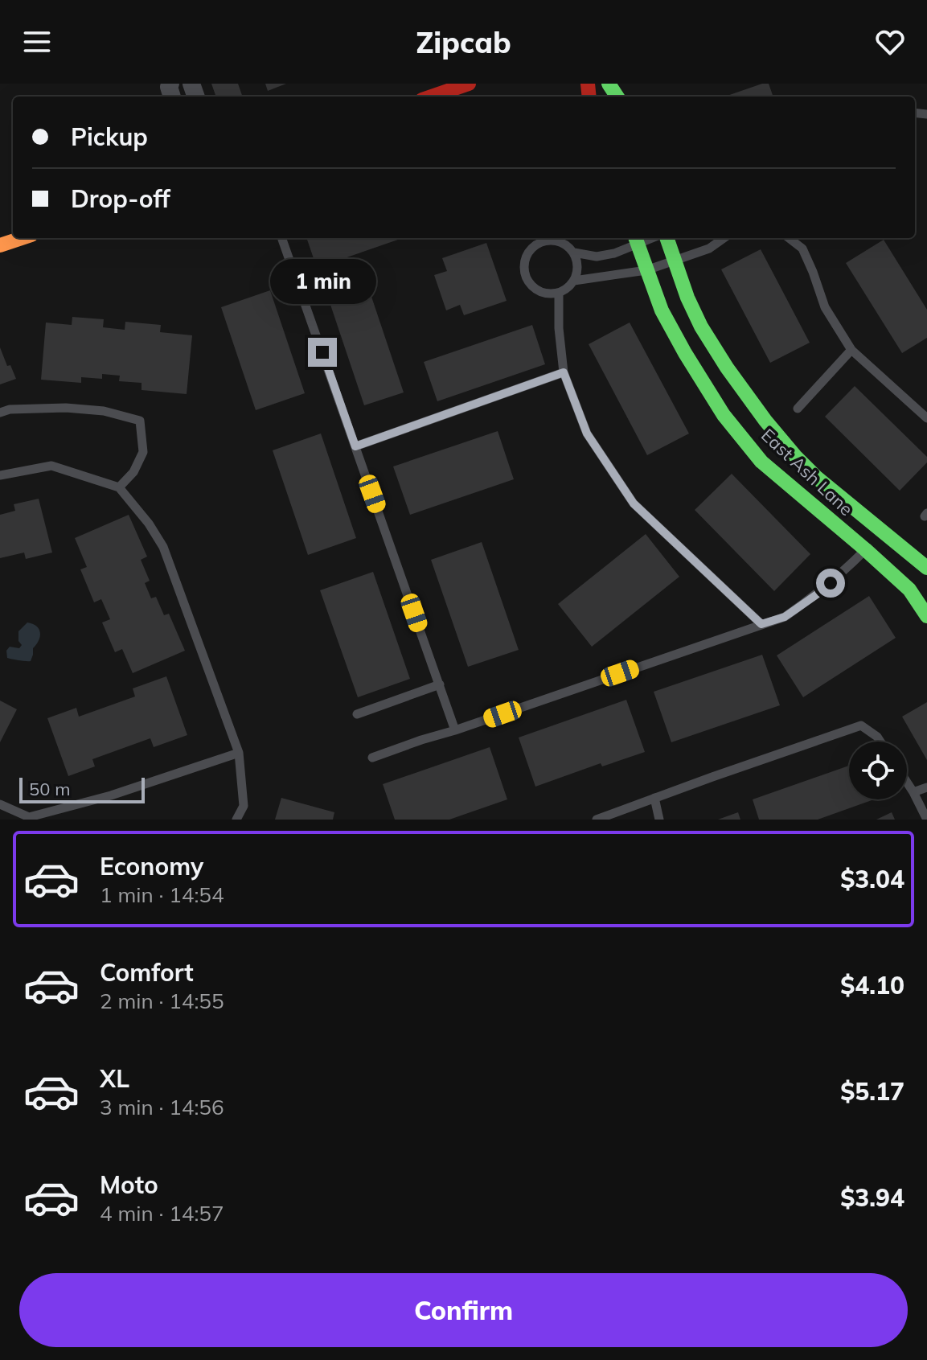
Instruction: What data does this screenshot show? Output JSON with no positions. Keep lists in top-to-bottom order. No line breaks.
{"streets":{"street":["East Ash Lane"]},"scale_bar":"50 m","page":{"header":"Zipcab","banner":["Pickup","Drop-off"],"bubble":"1 min","scale":"50 m","list":[{"name":"Economy","note":"1 min · 14:54","value":"$3.04"},{"name":"Comfort","note":"2 min · 14:55","value":"$4.10"},{"name":"XL","note":"3 min · 14:56","value":"$5.17"},{"name":"Moto","note":"4 min · 14:57","value":"$3.94"}],"buttons":"Confirm"}}
